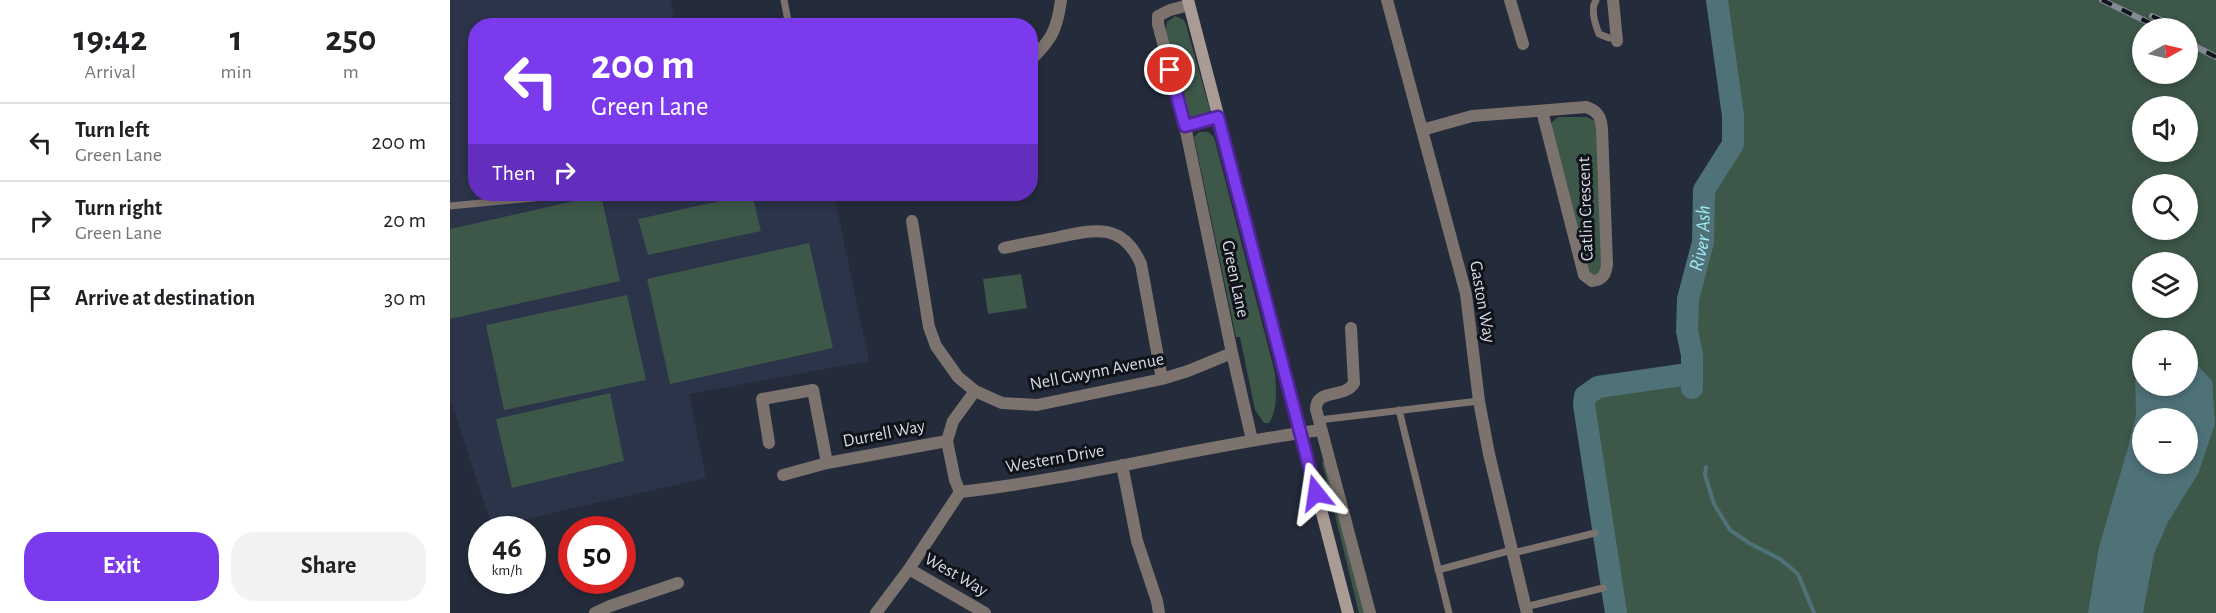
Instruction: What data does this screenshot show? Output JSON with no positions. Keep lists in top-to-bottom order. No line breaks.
{"streets":{"main road":["Green Lane"],"street":["Catlin Crescent","Gaston Way","Nell Gwynn Avenue","Durrell Way","Western Drive","West Way"]},"crossings":[["Catlin Crescent","Gaston Way"],["Green Lane","Nell Gwynn Avenue"],["Green Lane","Western Drive"],["Nell Gwynn Avenue","Durrell Way"],["Durrell Way","Western Drive"]],"water":["River Ash"],"north":"right","page":{"eta":["19:42","Arrival","1","min","250","m"],"map_buttons":["+","−"],"turn":["200 m","Green Lane"],"list":[{"name":"Turn left","note":"Green Lane","value":"200 m"},{"name":"Turn right","note":"Green Lane","value":"20 m"},{"name":"Arrive at destination","value":"30 m"}],"then":"Then","speed":"46 km/h","limit":"50","buttons":["Exit","Share"]}}
